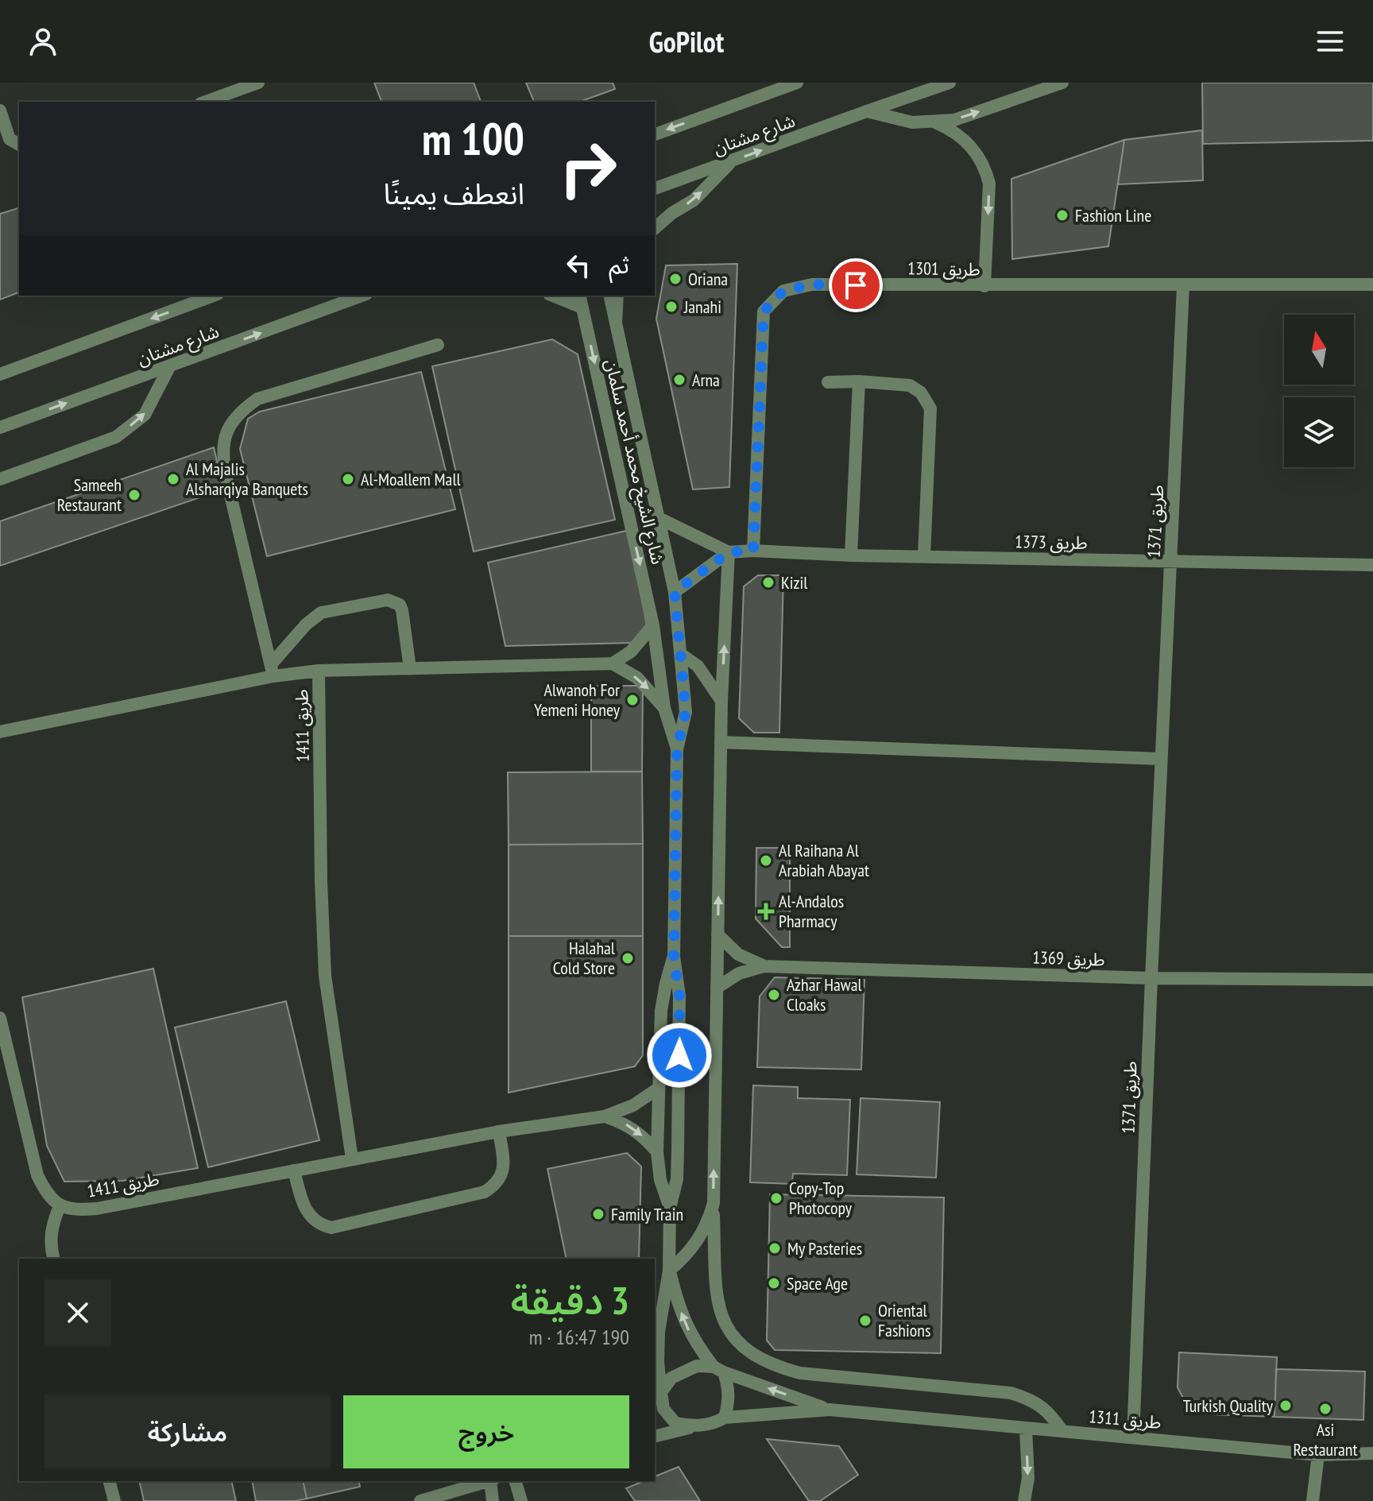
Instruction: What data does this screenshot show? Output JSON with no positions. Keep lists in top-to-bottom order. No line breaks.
{"streets":{"street":["شارع مشتان","طريق 1301","شارع الشيخ محمد أحمد سلمان","طريق 1371","طريق 1373","طريق 1411","طريق 1369","طريق 1311"]},"crossings":[["طريق 1301","طريق 1371"],["طريق 1301","طريق 1373"],["شارع الشيخ محمد أحمد سلمان","طريق 1411"],["شارع الشيخ محمد أحمد سلمان","طريق 1311"],["طريق 1371","طريق 1373"],["طريق 1371","طريق 1369"],["طريق 1371","طريق 1311"]],"places":{"other":["Fashion Line","Oriana","Janahi","Arna","Al Majalis Alsharqiya Banquets","Al-Moallem Mall","Sameeh Restaurant","Kizil","Alwanoh For Yemeni Honey","Al Raihana Al Arabiah Abayat","Halahal Cold Store","Azhar Hawal Cloaks","Copy-Top Photocopy","Family Train","My Pasteries","Space Age","Oriental Fashions","Turkish Quality","Asi Restaurant"],"health":["Al-Andalos Pharmacy"]},"north":"top","page":{"header":"GoPilot","turn":["100 m","انعطف يمينًا"],"then":"ثم","heading":["3 دقيقة","190 m · 16:47"],"buttons":["خروج","مشاركة"]}}
